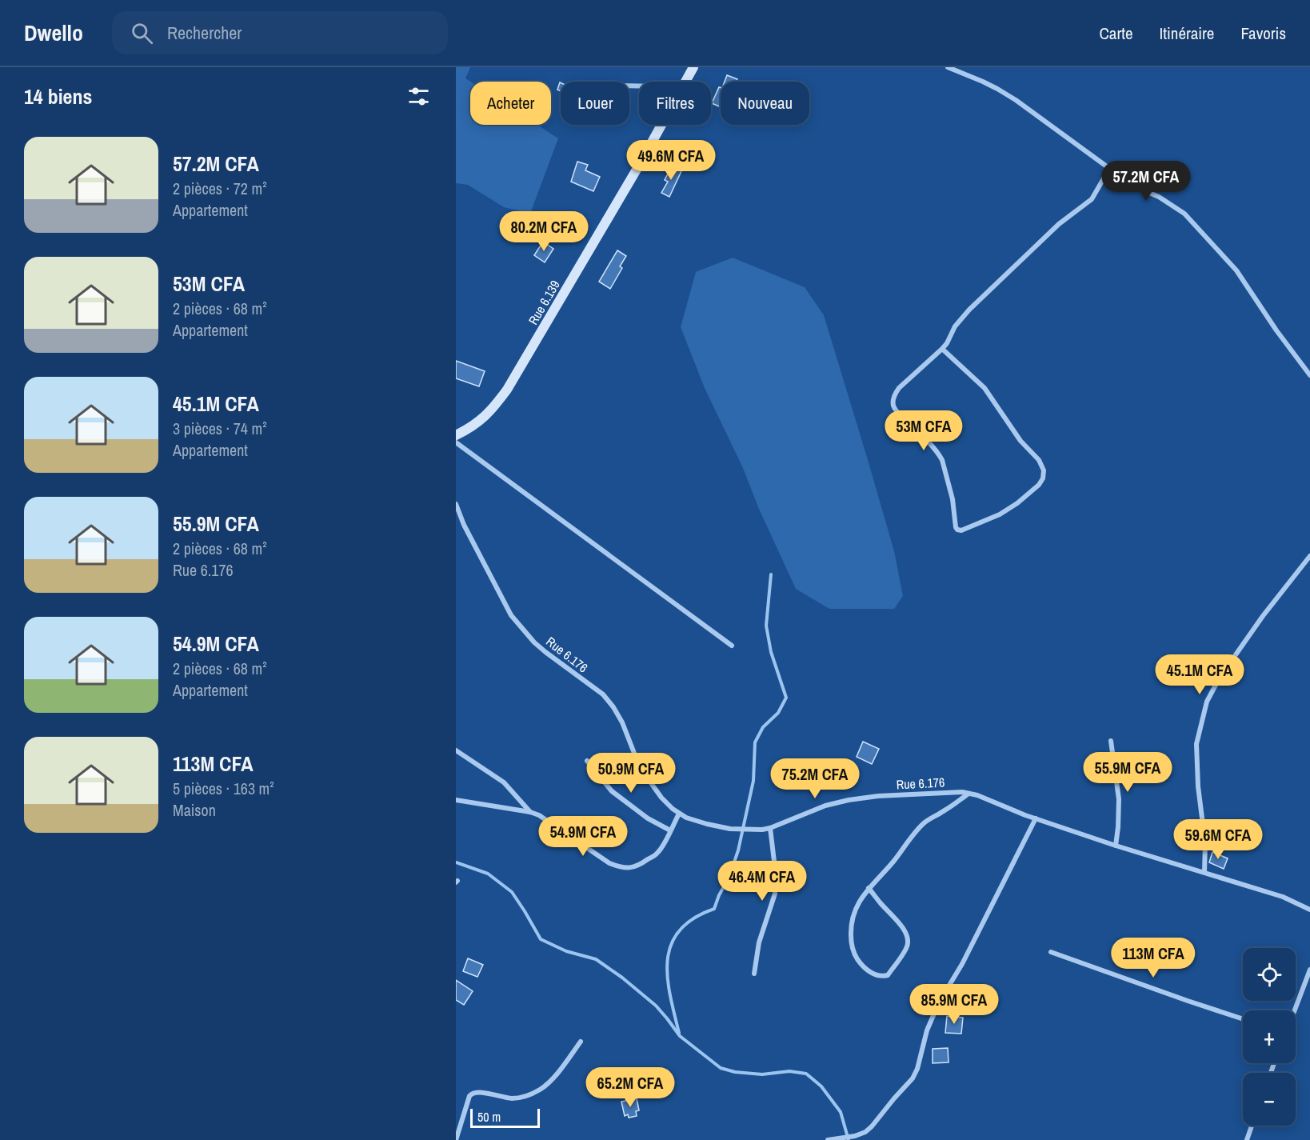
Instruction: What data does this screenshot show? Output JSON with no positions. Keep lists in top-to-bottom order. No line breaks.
{"streets":{"street":["Rue 6.139","Rue 6.176"]},"scale_bar":"50 m","page":{"header":"Dwello","search":"Rechercher","nav":["Carte","Itinéraire","Favoris"],"heading":"14 biens","chip":["Acheter","Louer","Filtres","Nouveau"],"list":[{"name":"57.2M CFA","note":"2 pièces · 72 m² · Appartement"},{"name":"53M CFA","note":"2 pièces · 68 m² · Appartement"},{"name":"45.1M CFA","note":"3 pièces · 74 m² · Appartement"},{"name":"55.9M CFA","note":"2 pièces · 68 m² · Rue 6.176"},{"name":"54.9M CFA","note":"2 pièces · 68 m² · Appartement"},{"name":"113M CFA","note":"5 pièces · 163 m² · Maison"}],"price":["49.6M CFA","57.2M CFA","80.2M CFA","53M CFA","45.1M CFA","55.9M CFA","50.9M CFA","75.2M CFA","54.9M CFA","59.6M CFA","46.4M CFA","113M CFA","85.9M CFA","65.2M CFA"],"map_buttons":["+","−"],"scale":"50 m"}}
